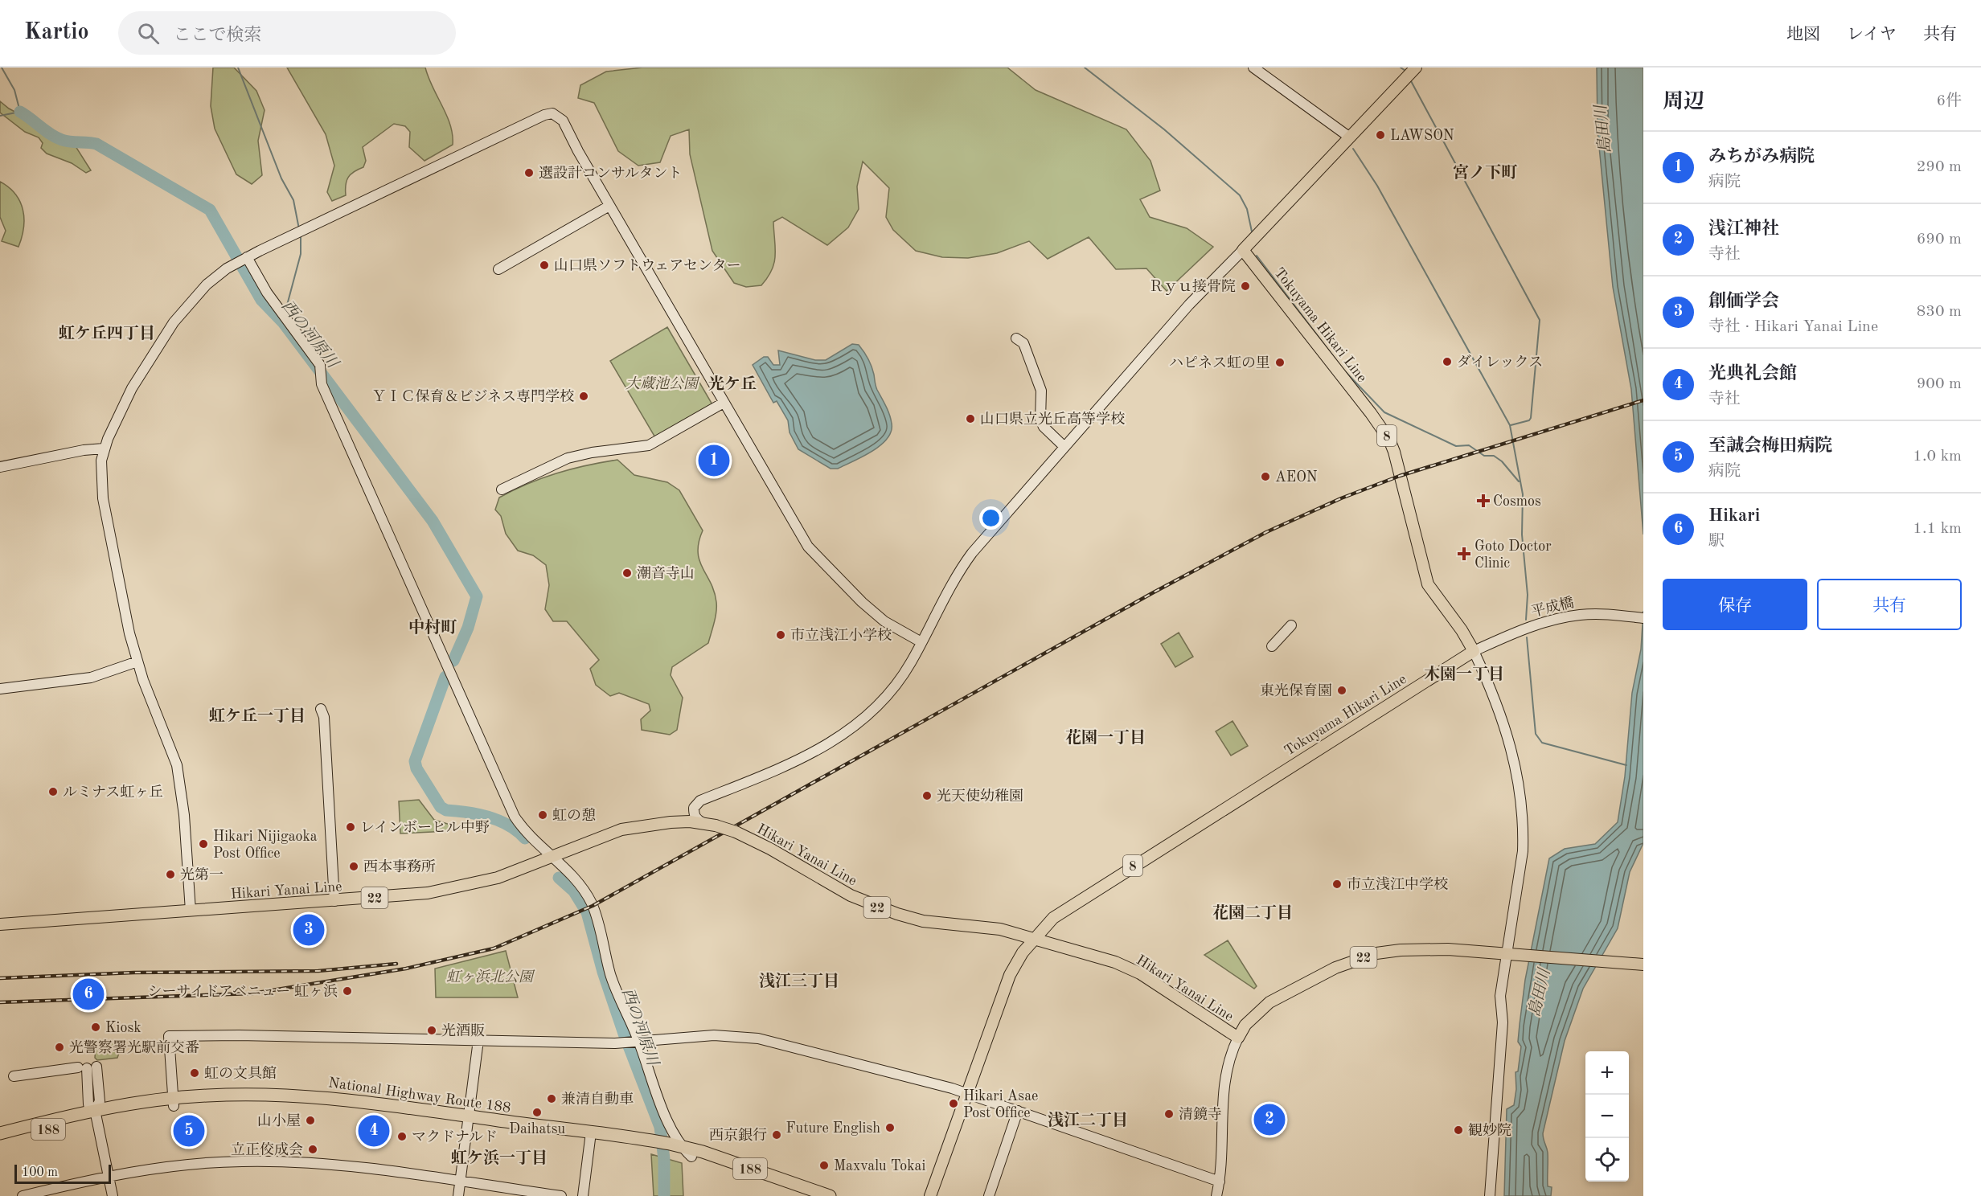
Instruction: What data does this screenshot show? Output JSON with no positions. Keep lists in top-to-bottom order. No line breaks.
{"streets":{"highway":["National Highway Route 188","188"],"main road":["Tokuyama Hikari Line","8","Hikari Yanai Line","22"],"street":["平成橋"]},"crossings":[["Tokuyama Hikari Line","平成橋"],["Tokuyama Hikari Line","Hikari Yanai Line"]],"districts":["宮ノ下町","虹ケ丘四丁目","光ケ丘","中村町","木園一丁目","虹ケ丘一丁目","花園一丁目","花園二丁目","浅江三丁目","浅江二丁目","虹ケ浜一丁目"],"water":["島田川","西の河原川"],"parks":["大蔵池公園","虹ヶ浜北公園"],"places":{"other":["LAWSON","選設計コンサルタント","山口県ソフトウェアセンター","Ｒｙｕ接骨院","ダイレックス","ハピネス虹の里","ＹＩＣ保育＆ビジネス専門学校","山口県立光丘高等学校","AEON","潮音寺山","市立浅江小学校","東光保育園","ルミナス虹ヶ丘","光天使幼稚園","虹の憩","レインボーヒル中野","Hikari Nijigaoka Post Office","西本事務所","光第一","市立浅江中学校","シーサイドアベニュー 虹ヶ浜","Kiosk","光酒販","光警察署光駅前交番","虹の文具館","兼清自動車","Hikari Asae Post Office","Daihatsu","清鏡寺","山小屋","Future English","観妙院","西京銀行","マクドナルド","立正佼成会","Maxvalu Tokai"],"health":["Cosmos","Goto Doctor Clinic"]},"scale_bar":"100 m","page":{"header":"Kartio","search":"ここで検索","nav":["地図","レイヤ","共有"],"heading":["周辺","6件"],"list":[{"mark":"1","name":"みちがみ病院","note":"病院","value":"290 m"},{"mark":"2","name":"浅江神社","note":"寺社","value":"690 m"},{"mark":"3","name":"創価学会","note":"寺社 · Hikari Yanai Line","value":"830 m"},{"mark":"4","name":"光典礼会館","note":"寺社","value":"900 m"},{"mark":"5","name":"至誠会梅田病院","note":"病院","value":"1.0 km"},{"mark":"6","name":"Hikari","note":"駅","value":"1.1 km"}],"pins":["1","3","6","2","4","5"],"buttons":["保存","共有"],"map_buttons":["+","−"],"scale":"100 m"}}
